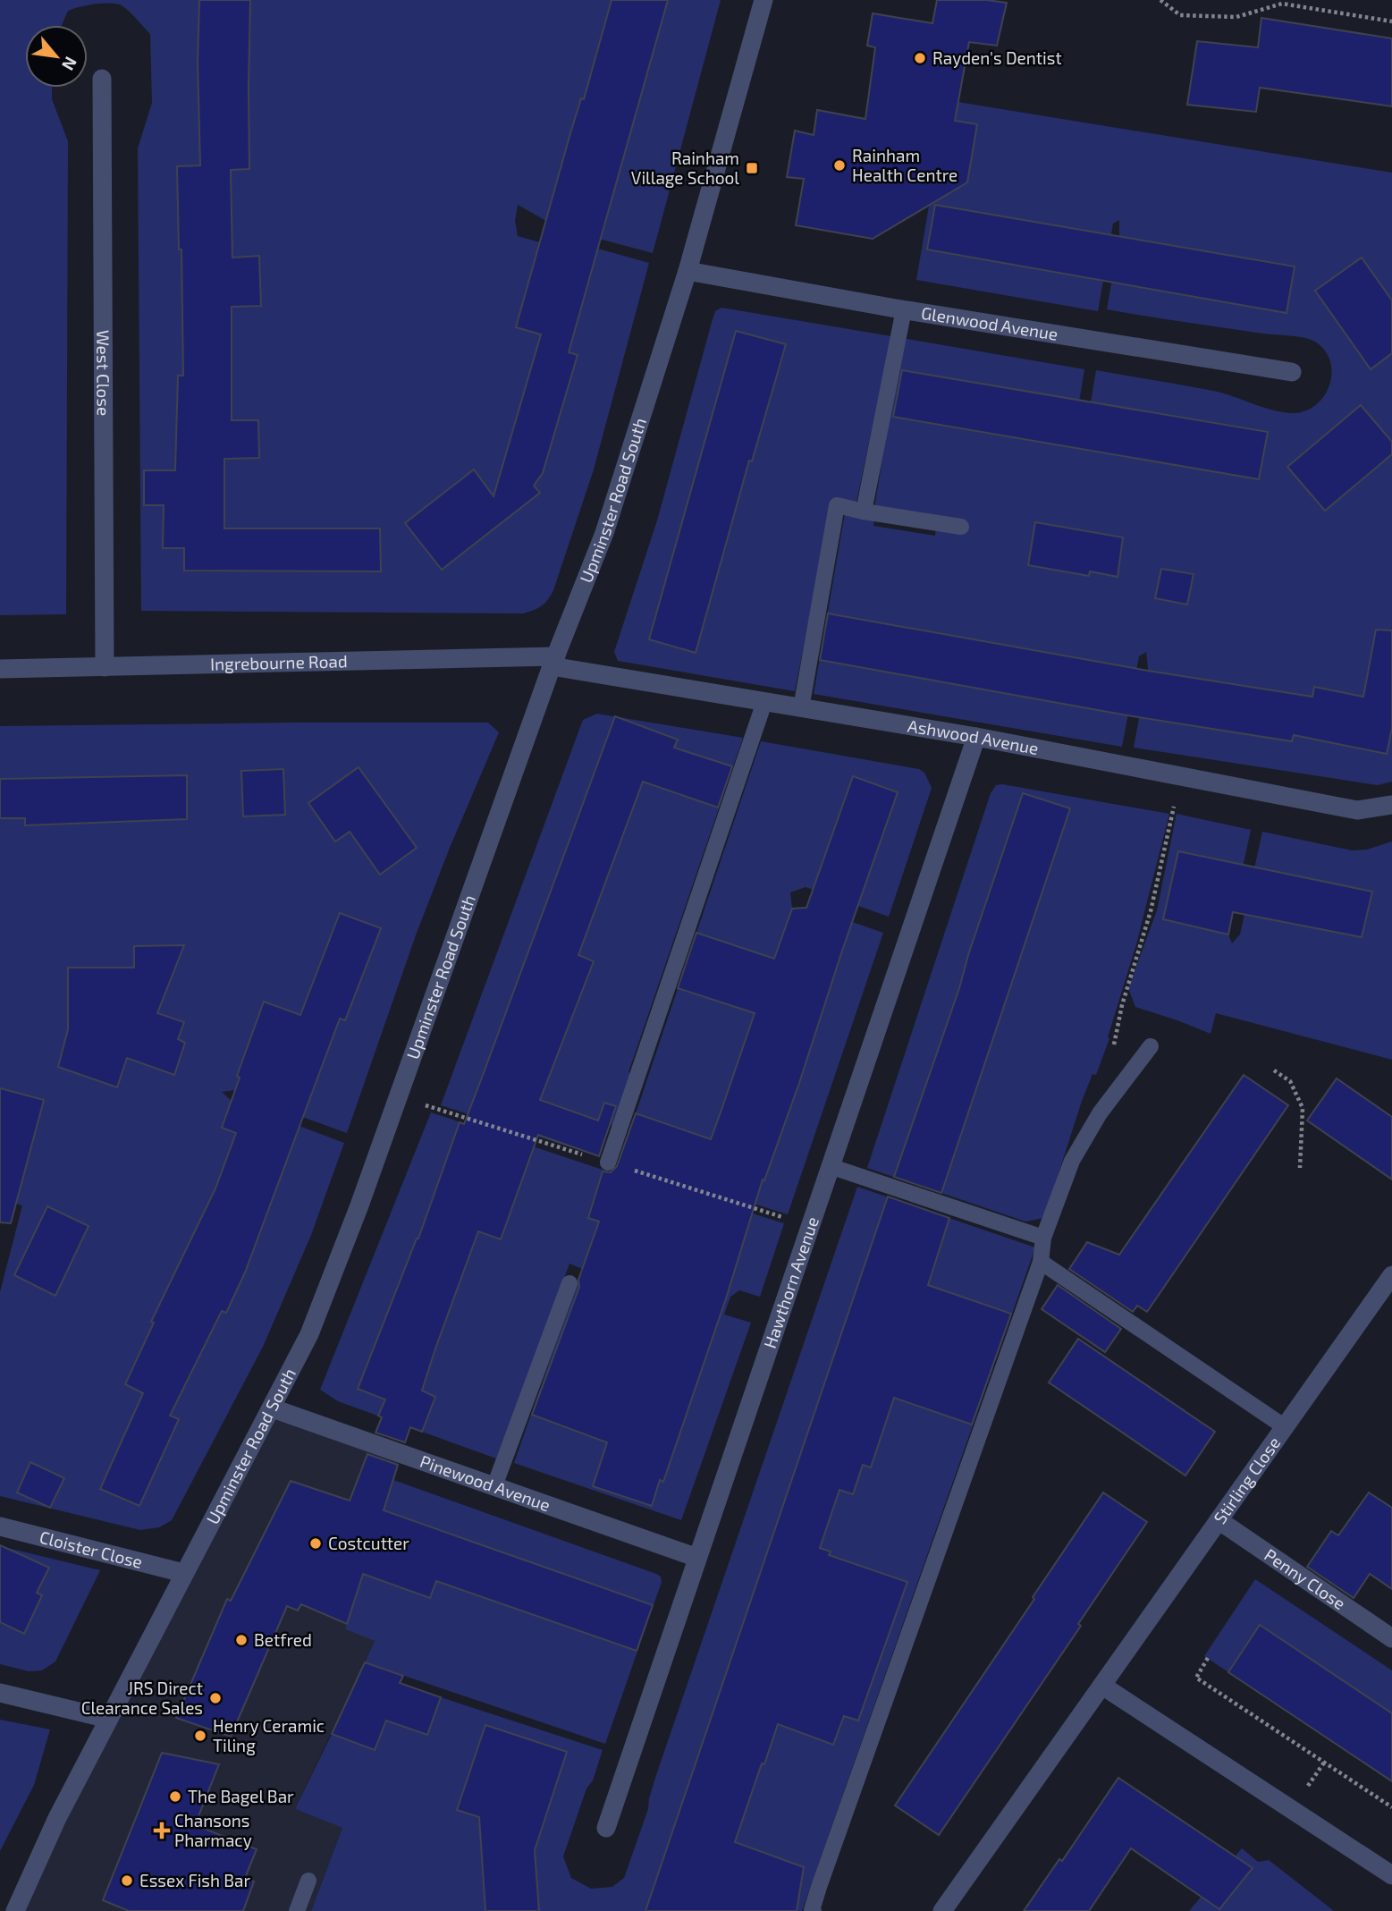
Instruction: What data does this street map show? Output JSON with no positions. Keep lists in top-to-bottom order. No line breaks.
{"streets":{"street":["Glenwood Avenue","West Close","Upminster Road South","Ingrebourne Road","Ashwood Avenue","Hawthorn Avenue","Stirling Close","Pinewood Avenue","Cloister Close","Penny Close"]},"crossings":[["Glenwood Avenue","Upminster Road South"],["West Close","Ingrebourne Road"],["Upminster Road South","Ingrebourne Road"],["Upminster Road South","Ashwood Avenue"],["Upminster Road South","Pinewood Avenue"],["Upminster Road South","Cloister Close"],["Ingrebourne Road","Ashwood Avenue"],["Ashwood Avenue","Hawthorn Avenue"],["Hawthorn Avenue","Pinewood Avenue"],["Stirling Close","Penny Close"]],"places":{"other":["Rayden's Dentist","Rainham Health Centre","Costcutter","Betfred","JRS Direct Clearance Sales","Henry Ceramic Tiling","The Bagel Bar","Essex Fish Bar"],"transit":["Rainham Village School"],"health":["Chansons Pharmacy"]},"north":"bottom right"}
